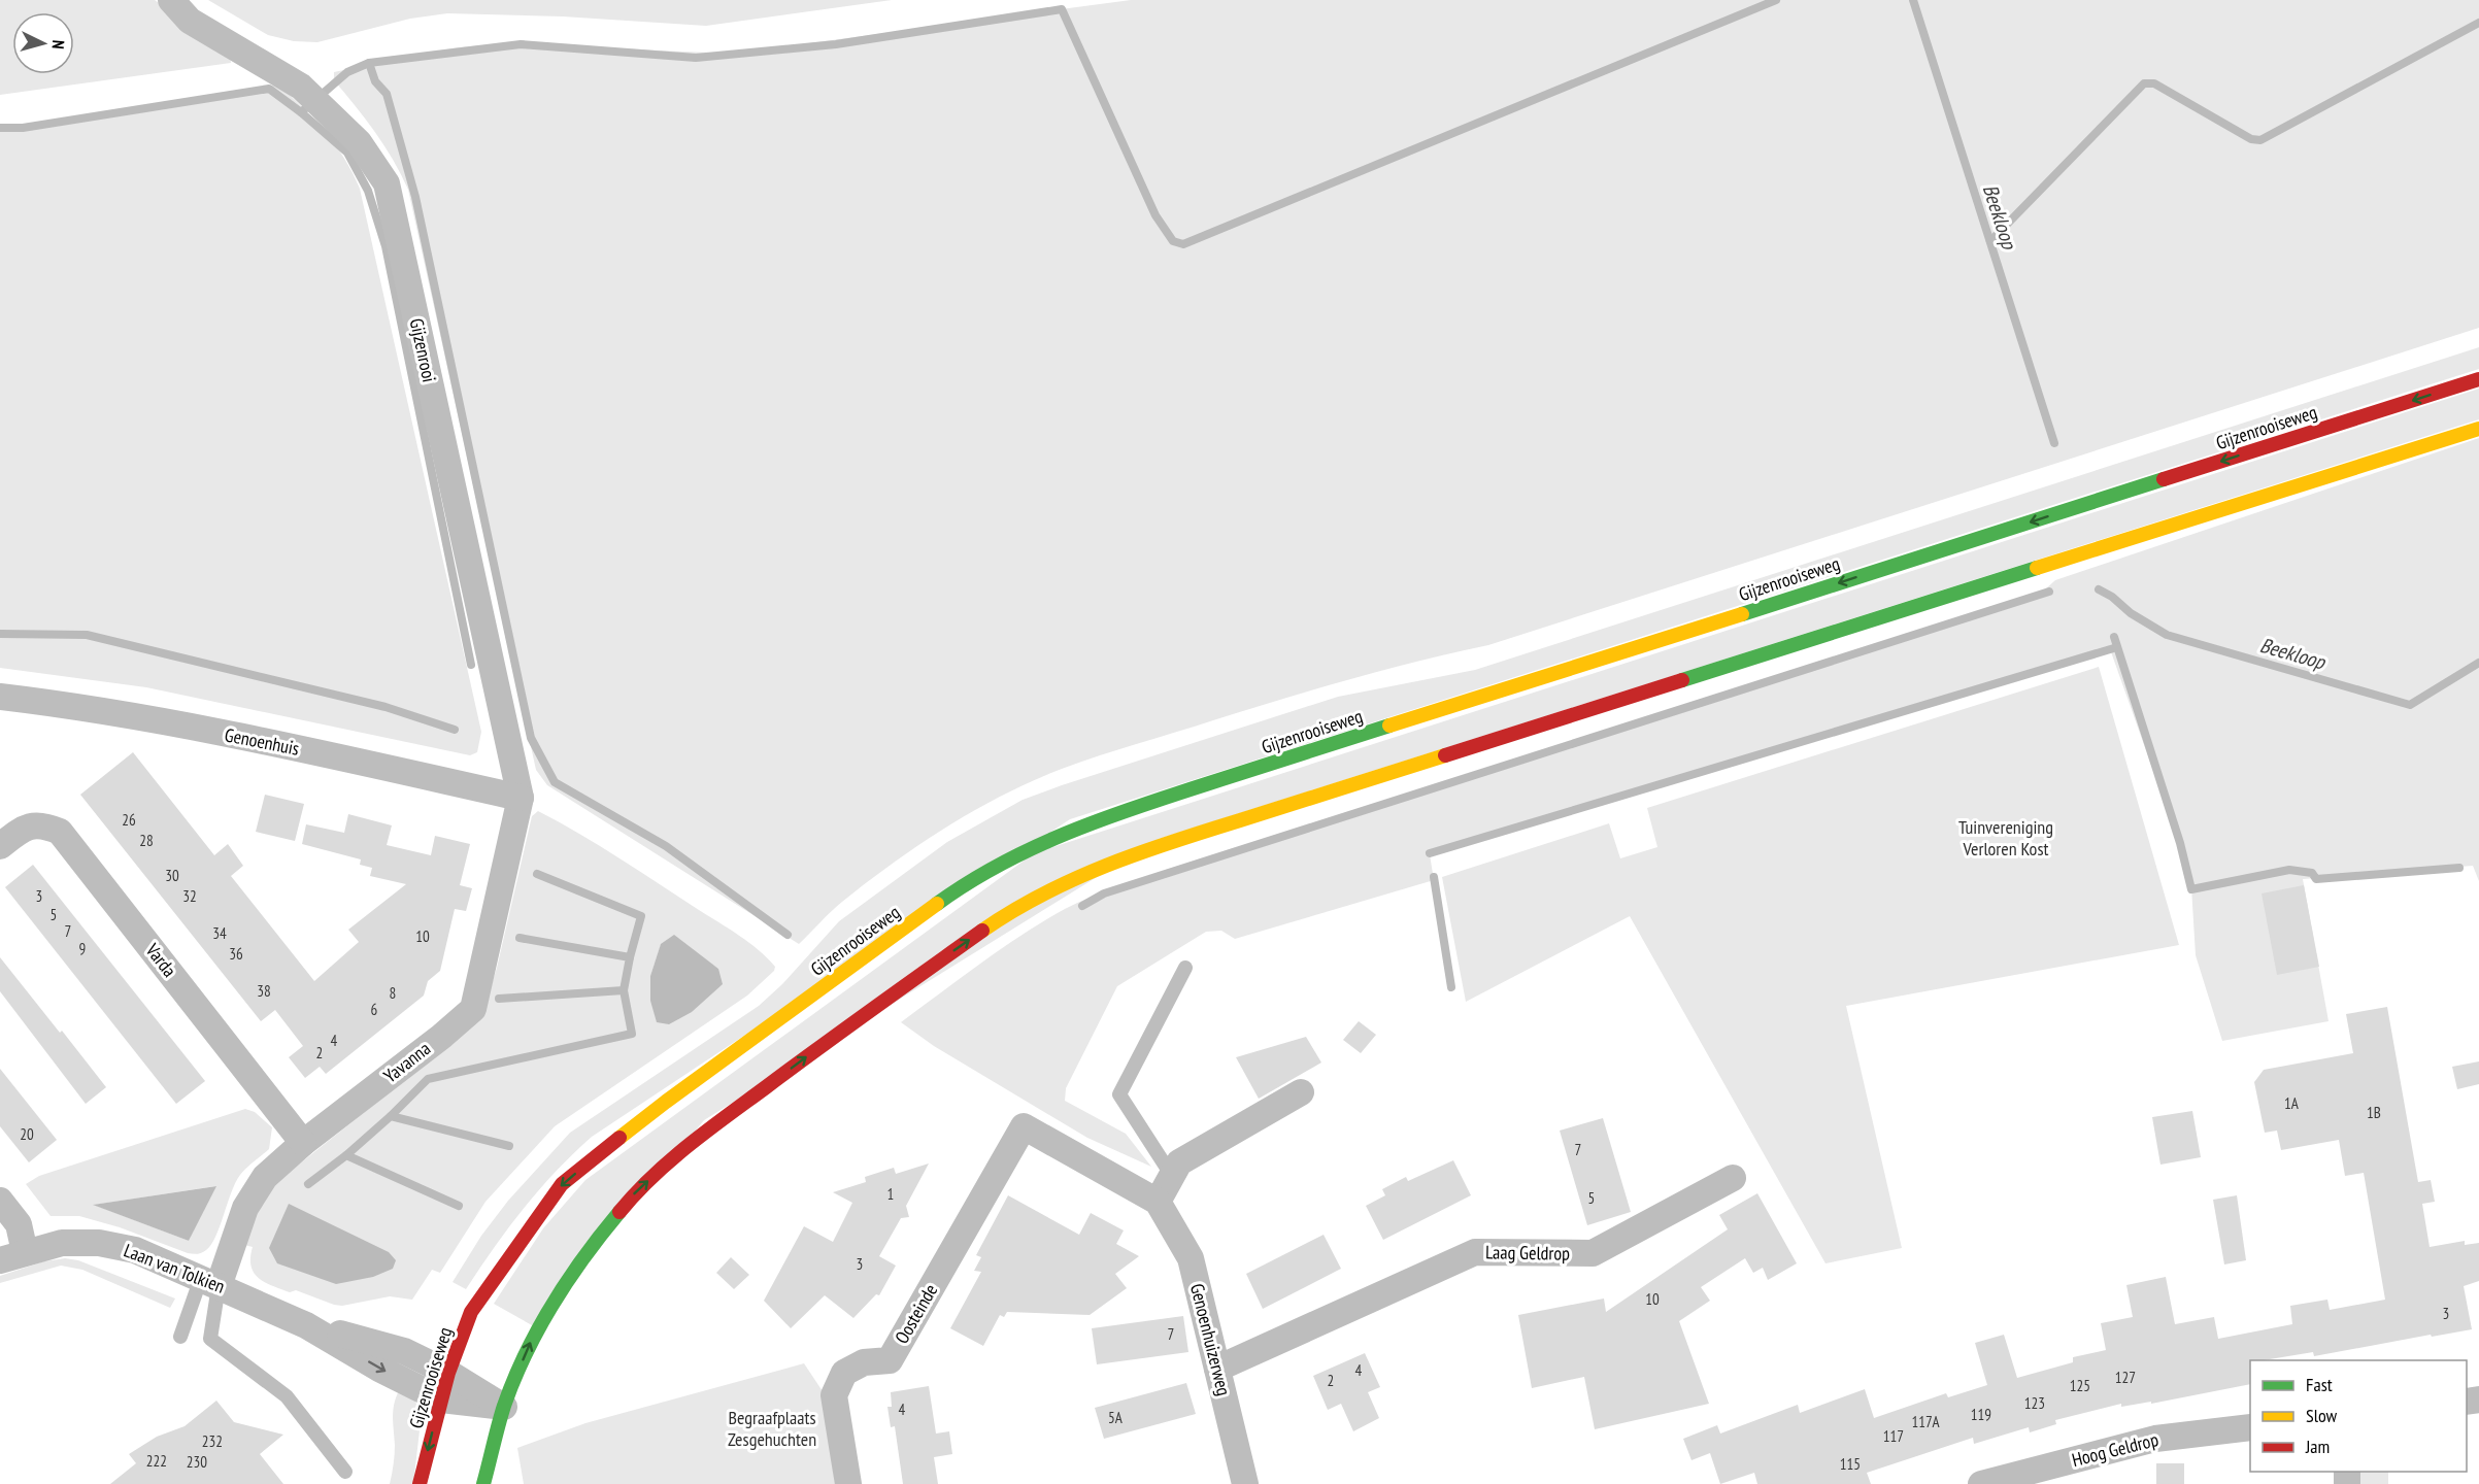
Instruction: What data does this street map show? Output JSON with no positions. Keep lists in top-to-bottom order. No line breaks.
{"streets":{"main road":["Gijzenrooiseweg"],"street":["Gijzenrooi","Genoenhuis","Varda","Yavanna","Laag Geldrop","Laan van Tolkien","Oosteinde","Genoenhuizerweg","Hoog Geldrop"]},"crossings":[["Gijzenrooi","Genoenhuis"],["Gijzenrooi","Yavanna"],["Gijzenrooiseweg","Laan van Tolkien"],["Genoenhuis","Yavanna"],["Varda","Yavanna"],["Yavanna","Laan van Tolkien"],["Laag Geldrop","Genoenhuizerweg"],["Oosteinde","Genoenhuizerweg"]],"water":["Beekloop"],"parks":["Tuinvereniging Verloren Kost","Begraafplaats Zesgehuchten"],"house_numbers":["26","28","30","3","32","5","7","34","10","9","36","38","8","6","4","2","1A","1B","20","7","1","5","3","10","3","7","4","127","2","125","123","4","119","5A","117A","117","232","222","230","115"],"legend":["Fast","Slow","Jam"],"north":"right"}
